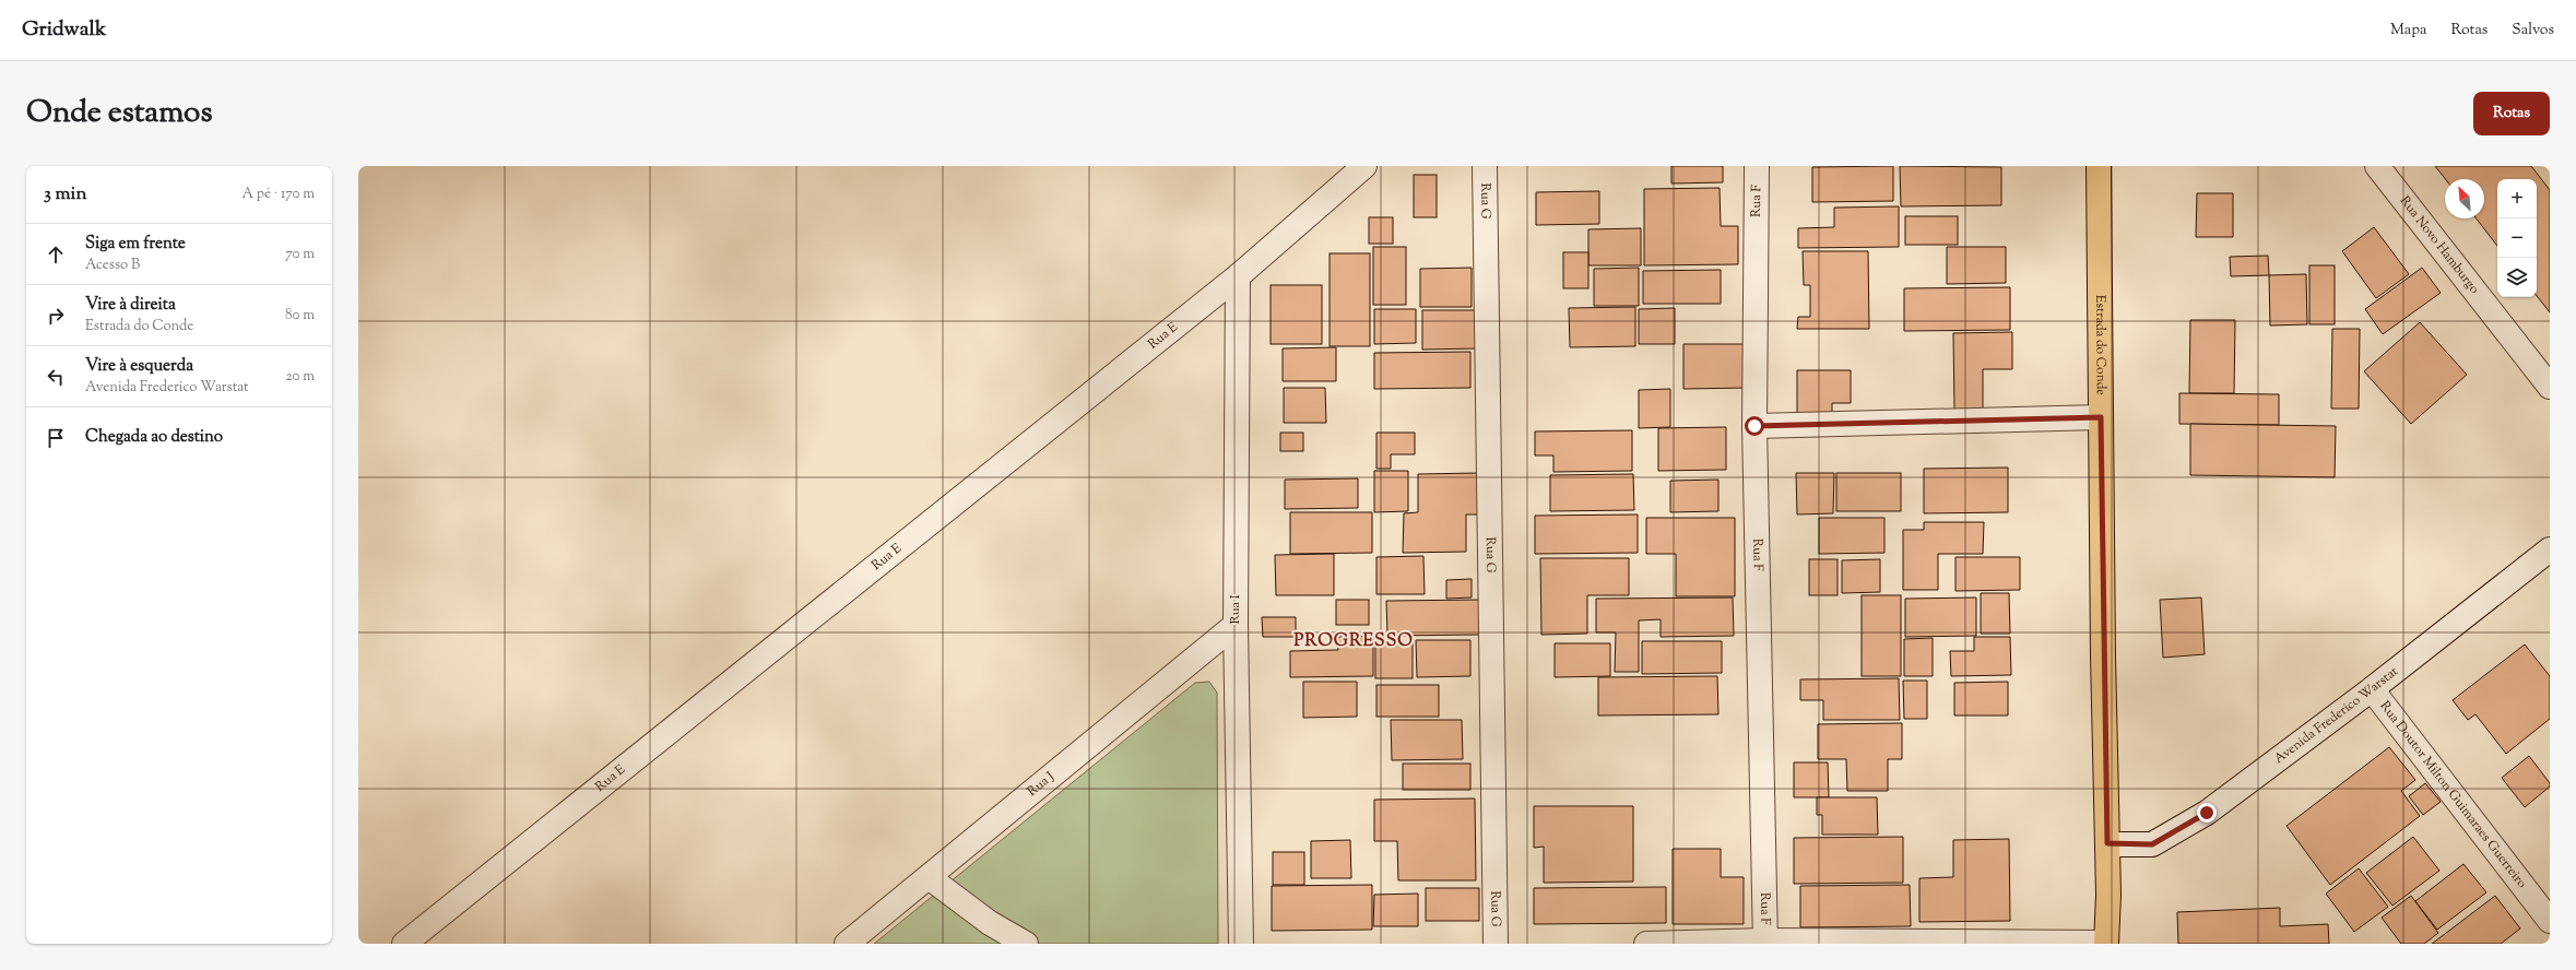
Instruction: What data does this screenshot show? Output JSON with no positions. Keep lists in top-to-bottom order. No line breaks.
{"streets":{"main road":["Estrada do Conde"],"street":["Rua G","Rua F","Rua Novo Hamburgo","Rua E","Rua I","Avenida Frederico Warstat","Rua J","Rua Doutor Milton Guimaraes Guerreiro"]},"crossings":[["Rua E","Rua I"],["Estrada do Conde","Avenida Frederico Warstat"],["Rua I","Rua J"],["Avenida Frederico Warstat","Rua Doutor Milton Guimaraes Guerreiro"]],"districts":["PROGRESSO"],"north":"top left","page":{"header":"Gridwalk","nav":["Mapa","Rotas","Salvos"],"title":"Onde estamos","buttons":"Rotas","heading":["3 min","A pé · 170 m"],"map_buttons":["+","−"],"list":[["Siga em frente","Acesso B","70 m"],["Vire à direita","Estrada do Conde","80 m"],["Vire à esquerda","Avenida Frederico Warstat","20 m"],"Chegada ao destino"]}}
